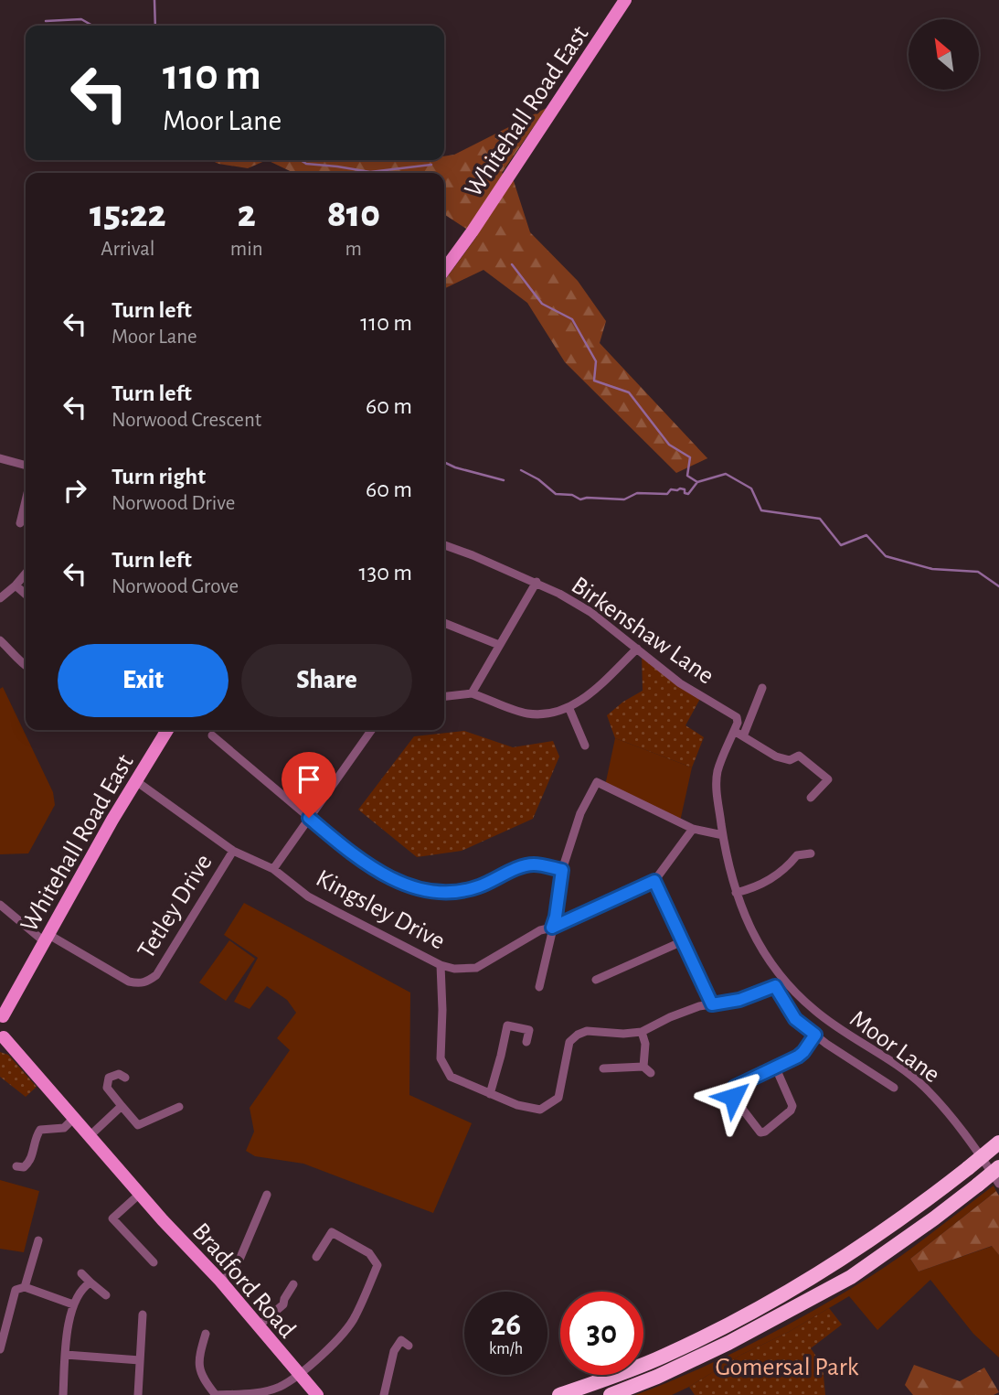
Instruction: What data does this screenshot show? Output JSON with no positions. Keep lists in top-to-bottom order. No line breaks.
{"streets":{"main road":["Whitehall Road East","Bradford Road"],"street":["Birkenshaw Lane","Tetley Drive","Kingsley Drive","Moor Lane"]},"crossings":[["Whitehall Road East","Tetley Drive"],["Whitehall Road East","Kingsley Drive"],["Birkenshaw Lane","Moor Lane"],["Tetley Drive","Kingsley Drive"]],"parks":["Gomersal Park"],"north":"top left","page":{"turn":["110 m","Moor Lane"],"eta":["15:22","Arrival","2","min","810","m"],"list":[{"name":"Turn left","note":"Moor Lane","value":"110 m"},{"name":"Turn left","note":"Norwood Crescent","value":"60 m"},{"name":"Turn right","note":"Norwood Drive","value":"60 m"},{"name":"Turn left","note":"Norwood Grove","value":"130 m"}],"buttons":["Exit","Share"],"speed":"26 km/h","limit":"30"}}
